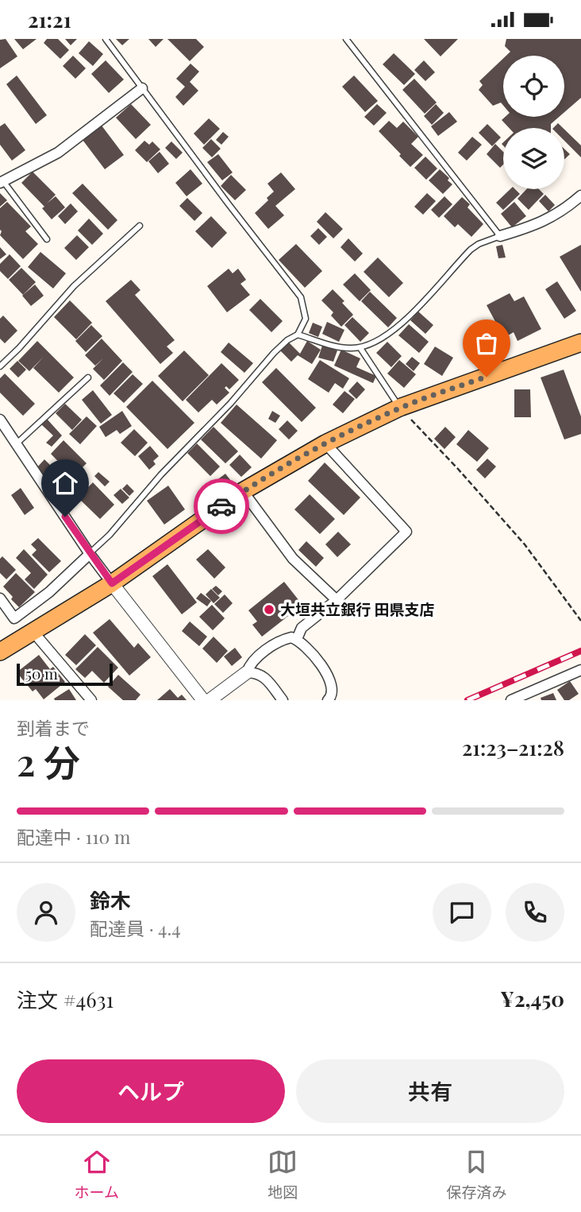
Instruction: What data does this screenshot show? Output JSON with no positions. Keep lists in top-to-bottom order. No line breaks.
{"places":["大垣共立銀行 田県支店"],"scale_bar":"50 m","page":{"status":"21:21","scale":"50 m","heading":["2 分","到着まで","21:23–21:28"],"panel":["鈴木","配達員 · 4.4","注文 #4631","¥2,450"],"bar":"配達中 · 110 m","buttons":["ヘルプ","共有"],"tabs":["ホーム","地図","保存済み"]}}
